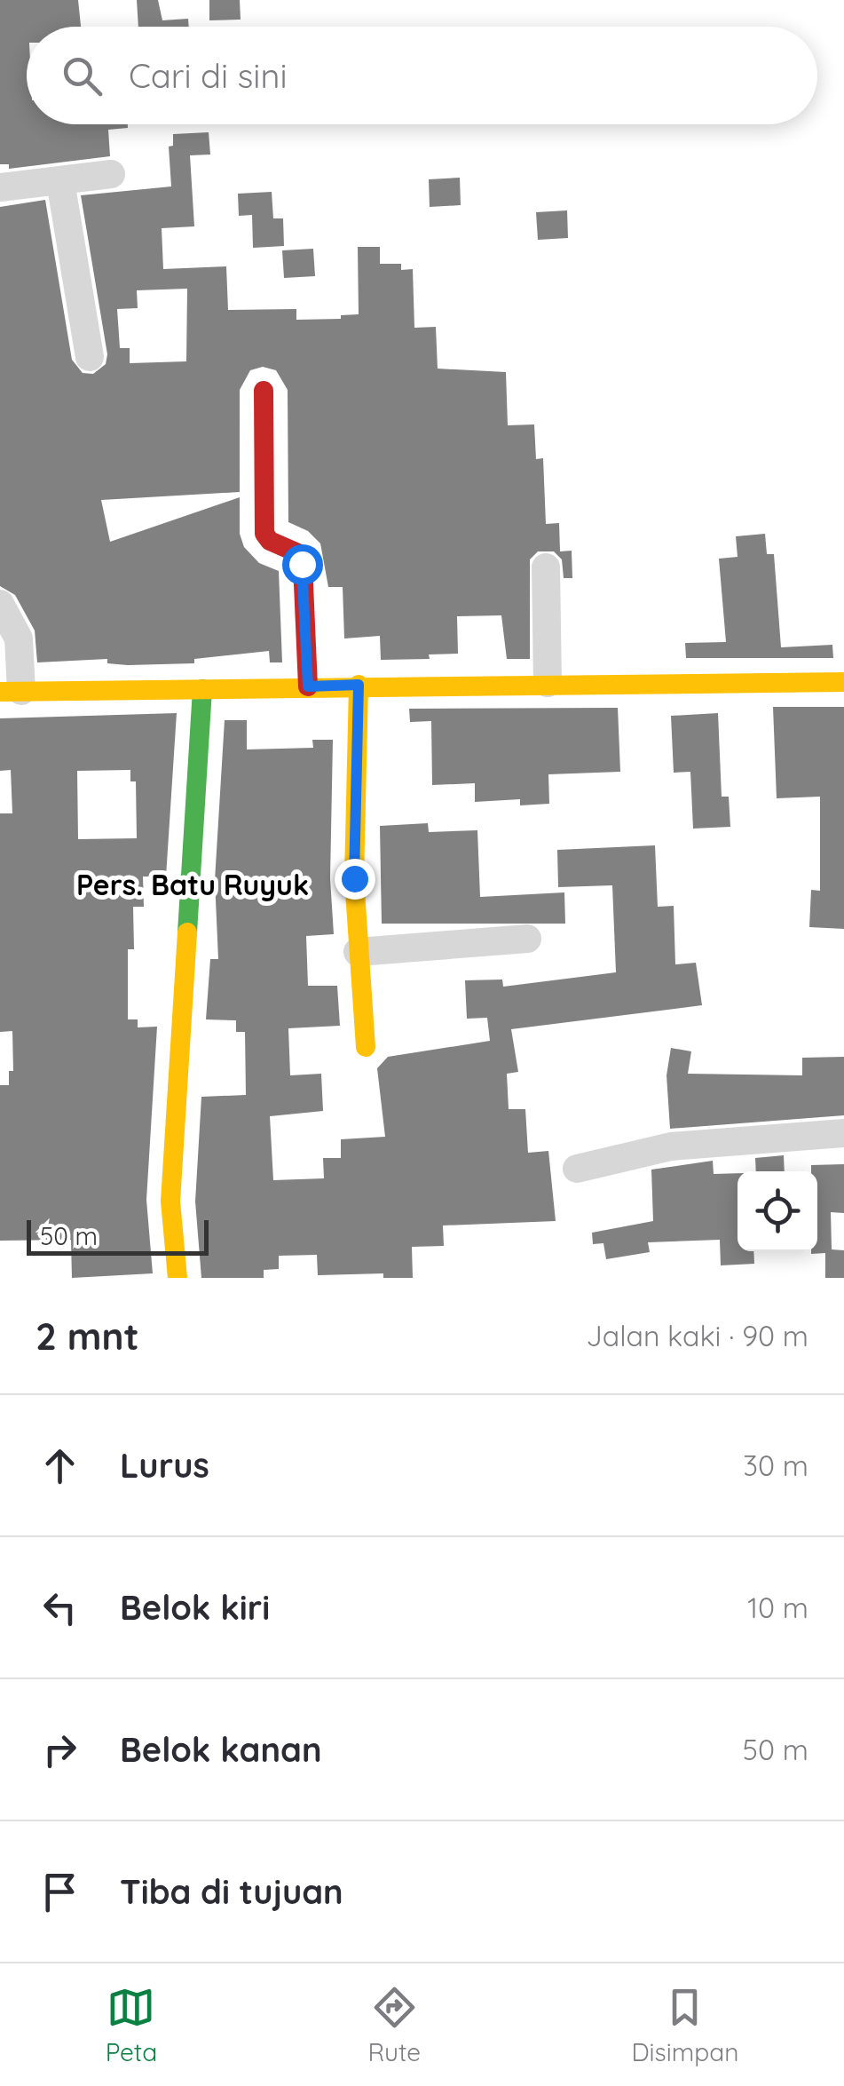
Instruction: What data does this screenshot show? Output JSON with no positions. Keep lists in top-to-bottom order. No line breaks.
{"districts":["Pers. Batu Ruyuk"],"scale_bar":"50 m","page":{"search":"Cari di sini","scale":"50 m","heading":["2 mnt","Jalan kaki · 90 m"],"list":[["Lurus","30 m"],["Belok kiri","10 m"],["Belok kanan","50 m"],"Tiba di tujuan"],"nav":["Peta","Rute","Disimpan"]}}
